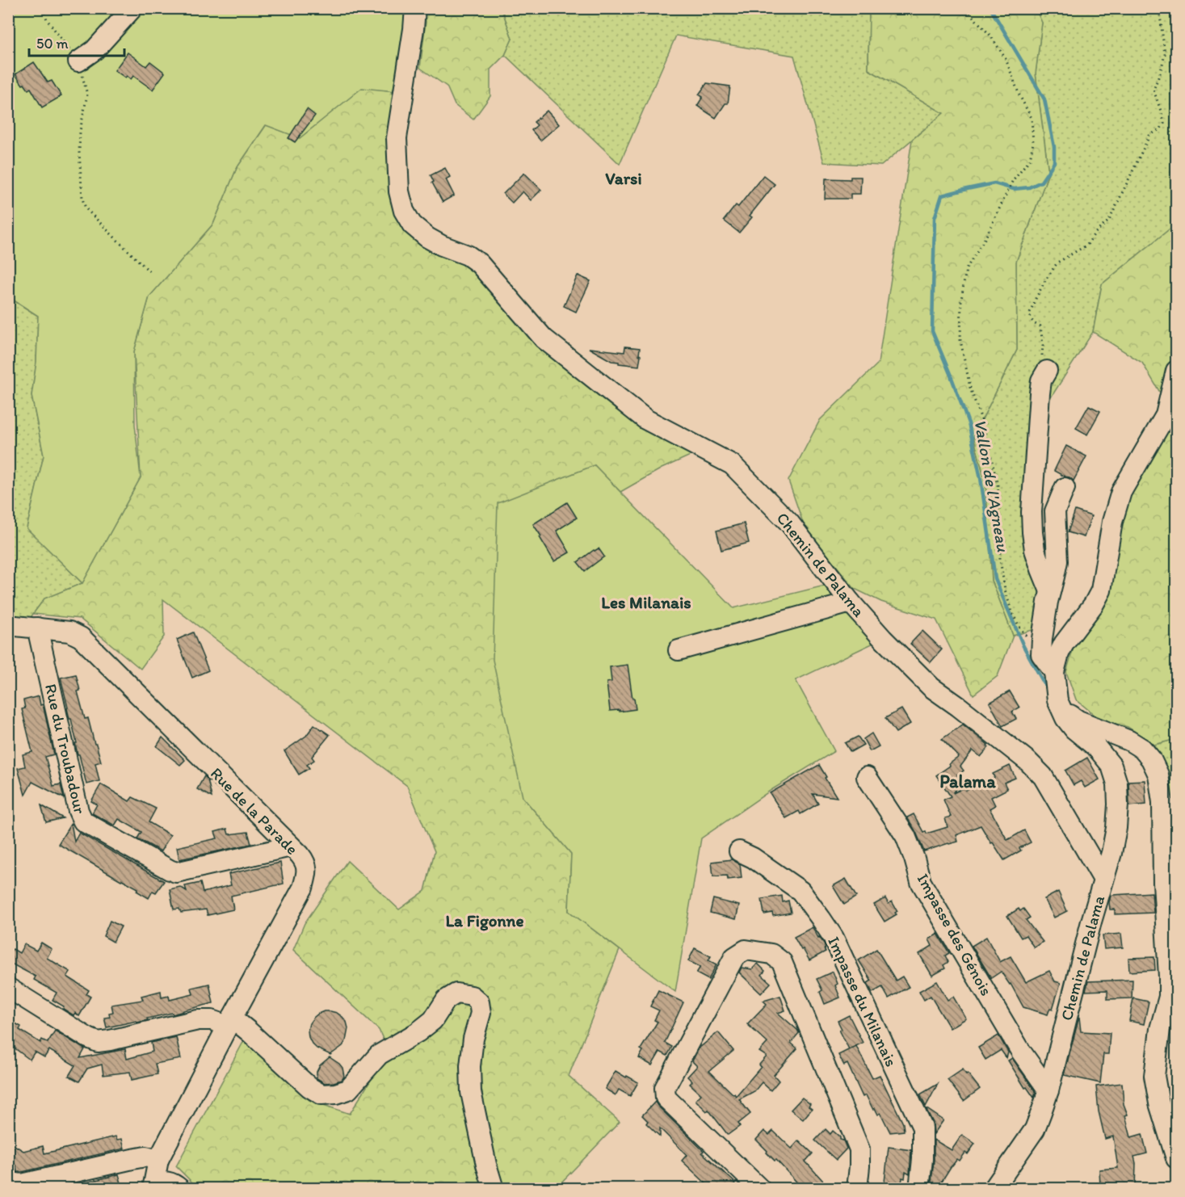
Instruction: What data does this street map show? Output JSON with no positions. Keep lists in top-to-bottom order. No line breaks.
{"streets":{"street":["Chemin de Palama","Rue du Troubadour","Rue de la Parade","Impasse des Génois","Impasse du Milanais"]},"crossings":[["Chemin de Palama","Impasse des Génois"],["Rue du Troubadour","Rue de la Parade"]],"districts":["Varsi","Les Milanais","Palama","La Figonne"],"water":["Vallon de l'Agneau"],"scale_bar":"50 m"}
